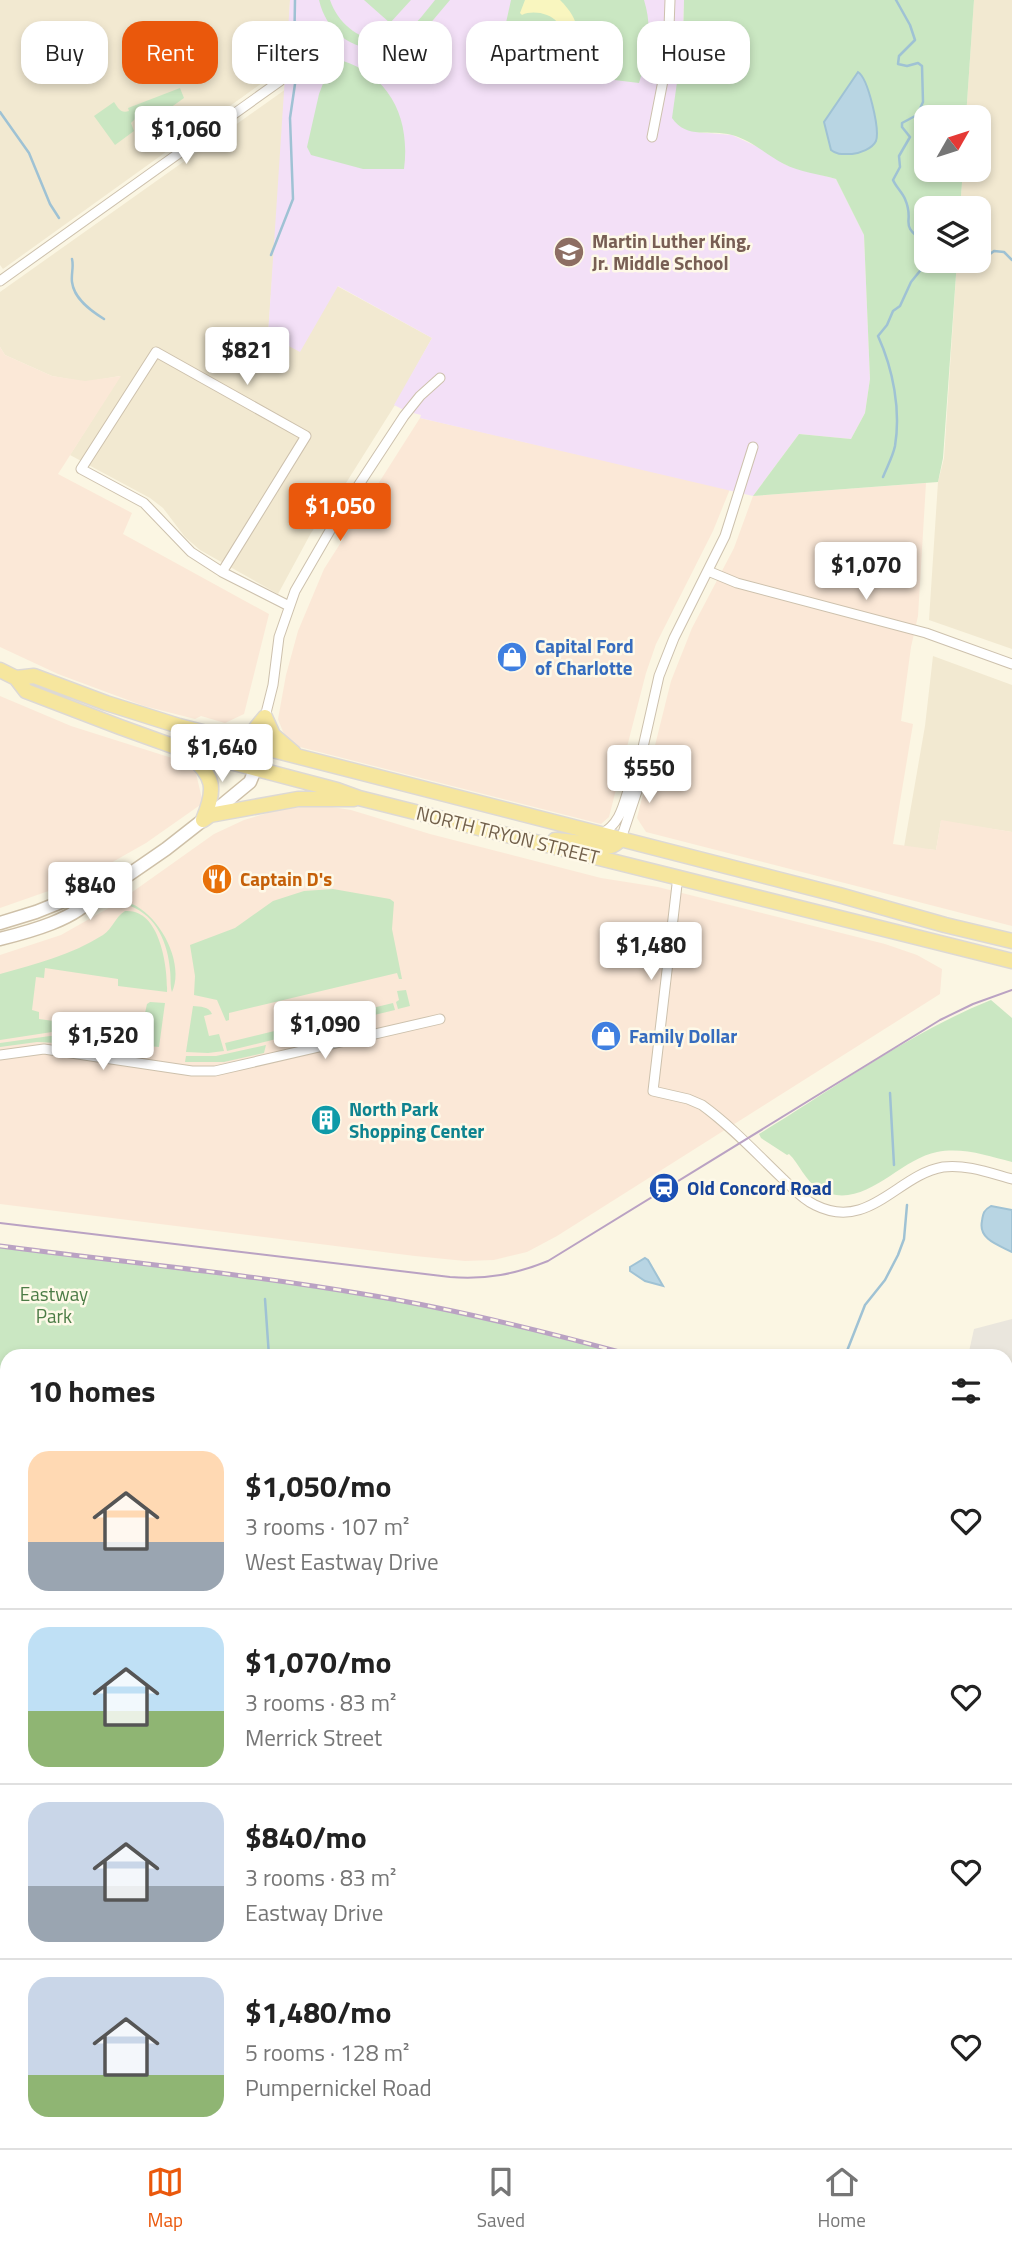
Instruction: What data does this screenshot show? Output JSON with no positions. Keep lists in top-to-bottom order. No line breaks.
{"streets":{"main road":["NORTH TRYON STREET"]},"parks":["Eastway Park"],"places":{"school or university":["Martin Luther King, Jr. Middle School"],"shop":["Capital Ford of Charlotte","Family Dollar"],"restaurant":["Captain D's"],"building":["North Park Shopping Center"],"station":["Old Concord Road"]},"north":"top right","page":{"chip":["Buy","Rent","Filters","New","Apartment","House"],"price":["$1,060","$821","$1,050","$1,070","$1,640","$550","$840","$1,480","$1,090","$1,520"],"heading":"10 homes","list":[{"name":"$1,050/mo","note":"3 rooms · 107 m² · West Eastway Drive"},{"name":"$1,070/mo","note":"3 rooms · 83 m² · Merrick Street"},{"name":"$840/mo","note":"3 rooms · 83 m² · Eastway Drive"},{"name":"$1,480/mo","note":"5 rooms · 128 m² · Pumpernickel Road"}],"tabs":["Map","Saved","Home"]}}
